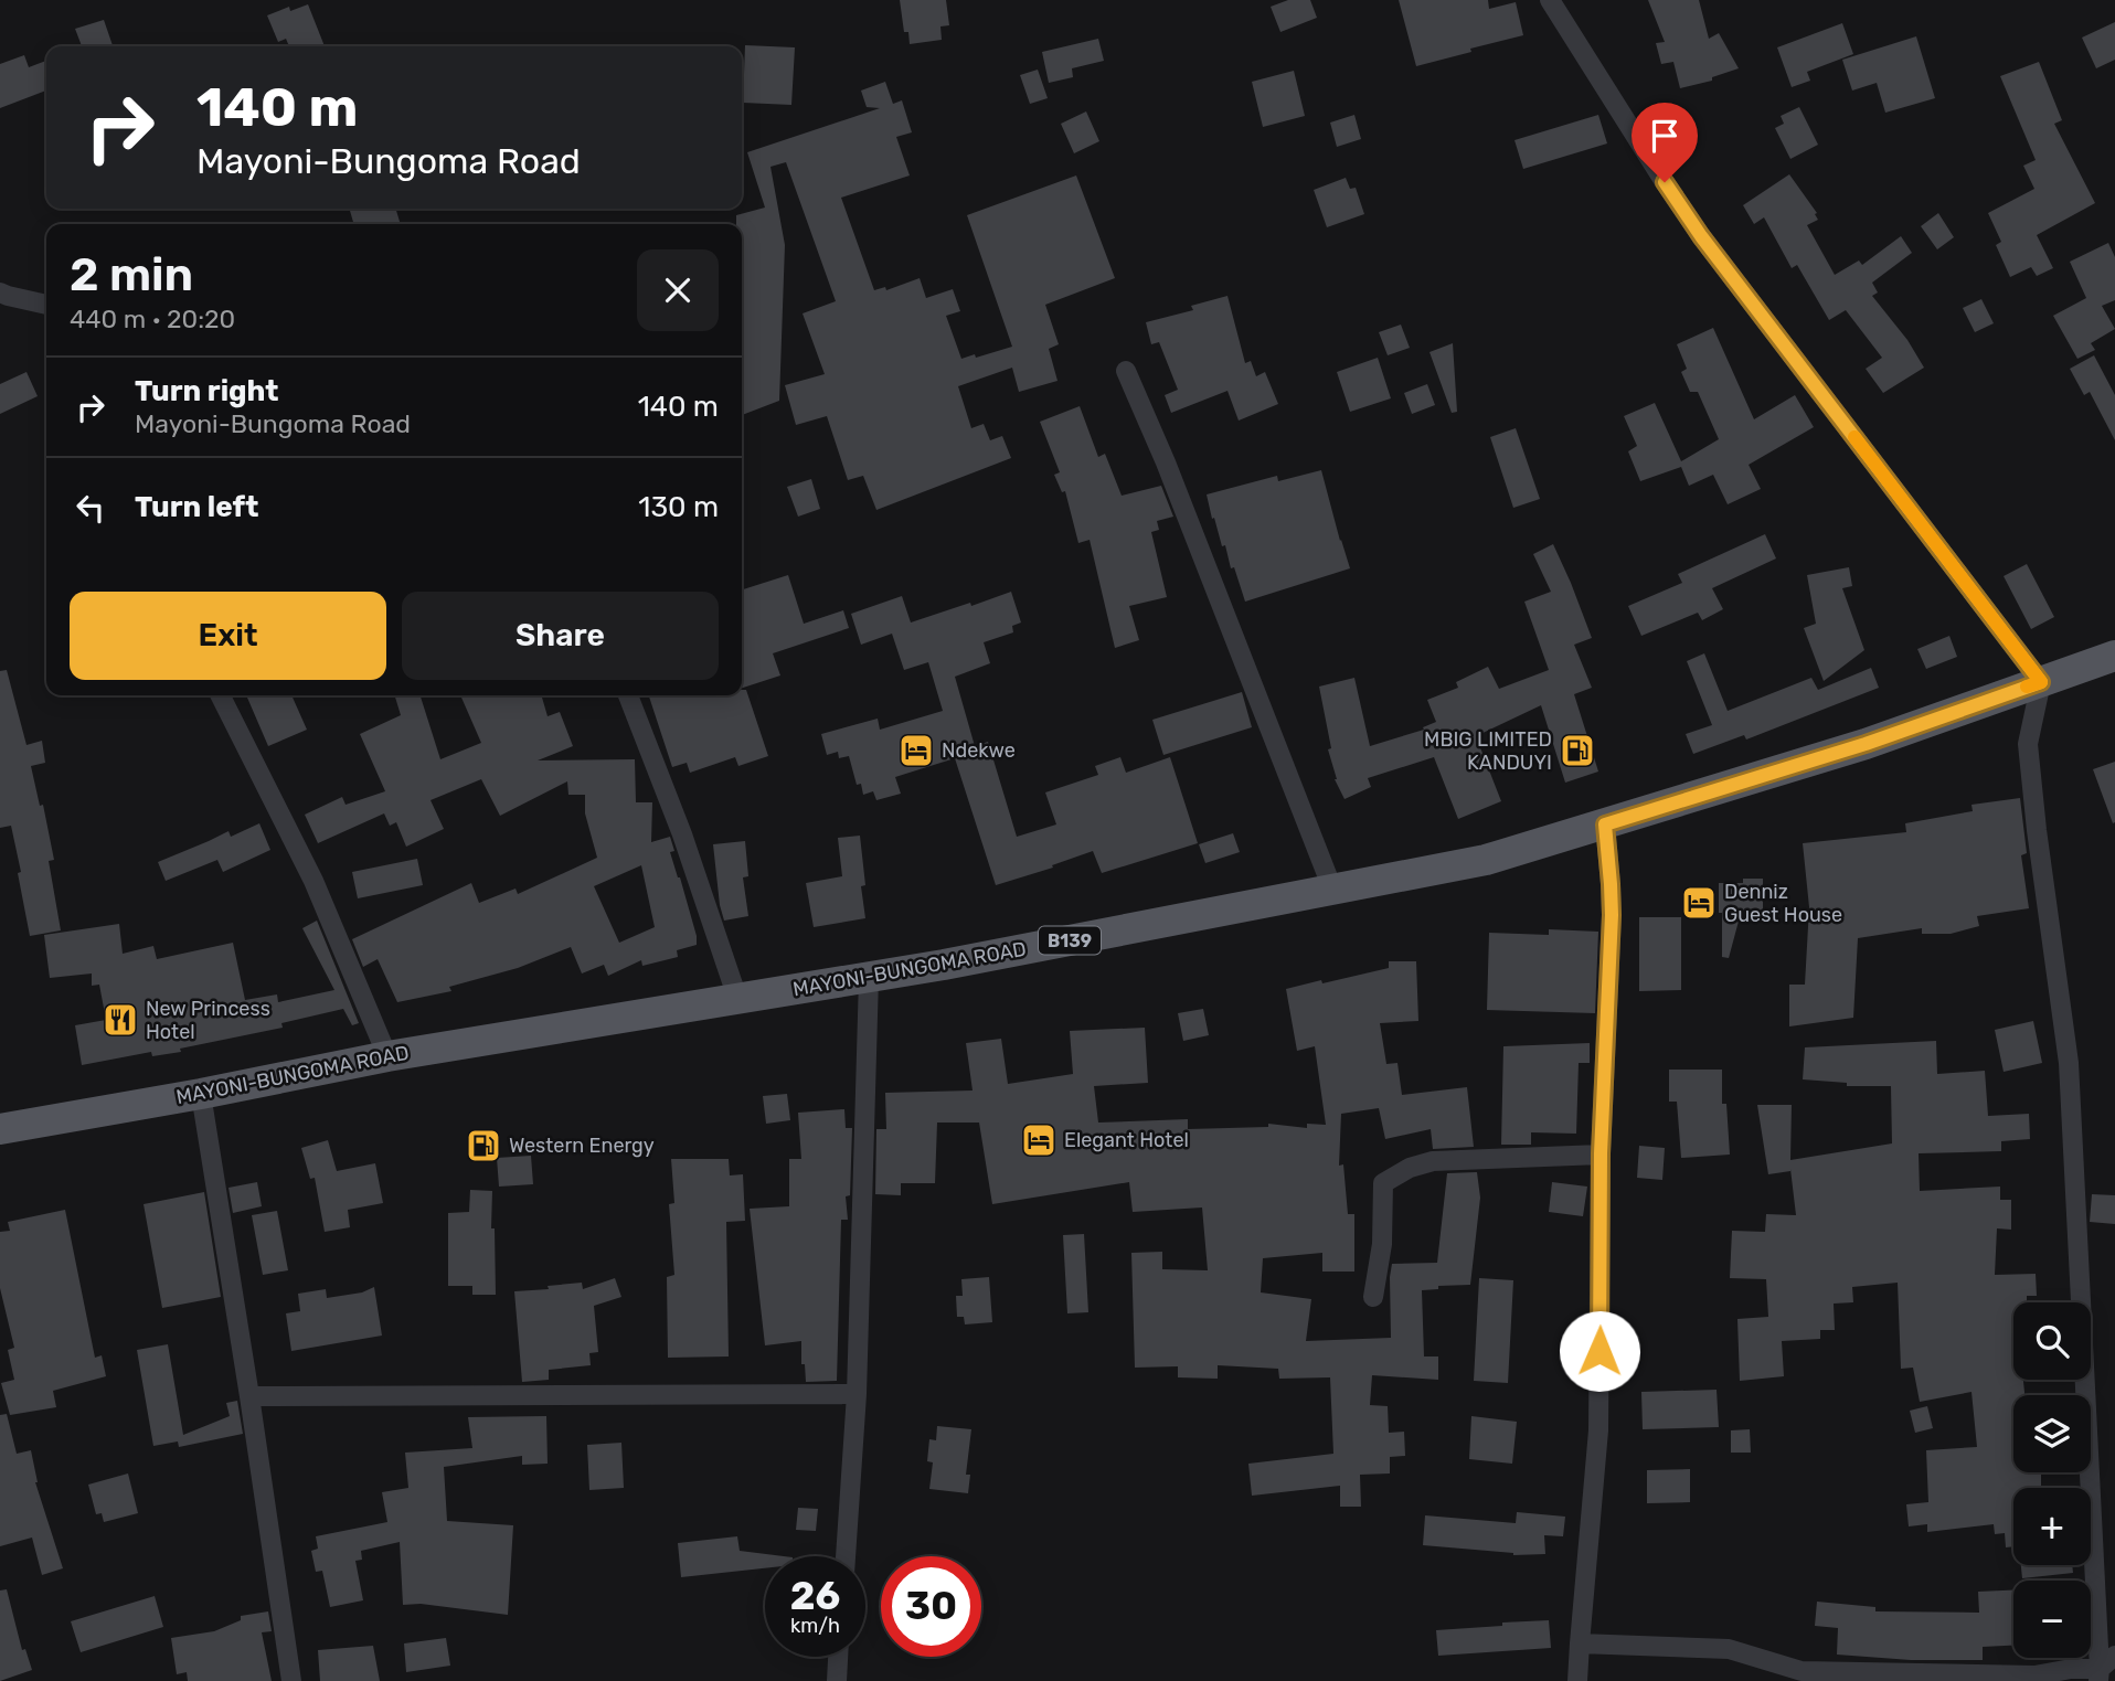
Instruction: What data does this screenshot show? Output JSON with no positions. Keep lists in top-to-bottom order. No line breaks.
{"streets":{"main road":["B139","MAYONI-BUNGOMA ROAD"]},"places":{"hotel":["Ndekwe","Denniz Guest House","Elegant Hotel"],"fuel station":["MBIG LIMITED KANDUYI","Western Energy"],"restaurant":["New Princess Hotel"]},"page":{"turn":["140 m","Mayoni-Bungoma Road"],"heading":["2 min","440 m · 20:20"],"list":[{"name":"Turn right","note":"Mayoni-Bungoma Road","value":"140 m"},{"name":"Turn left","value":"130 m"}],"buttons":["Exit","Share"],"map_buttons":["+","−"],"speed":"26 km/h","limit":"30"}}
